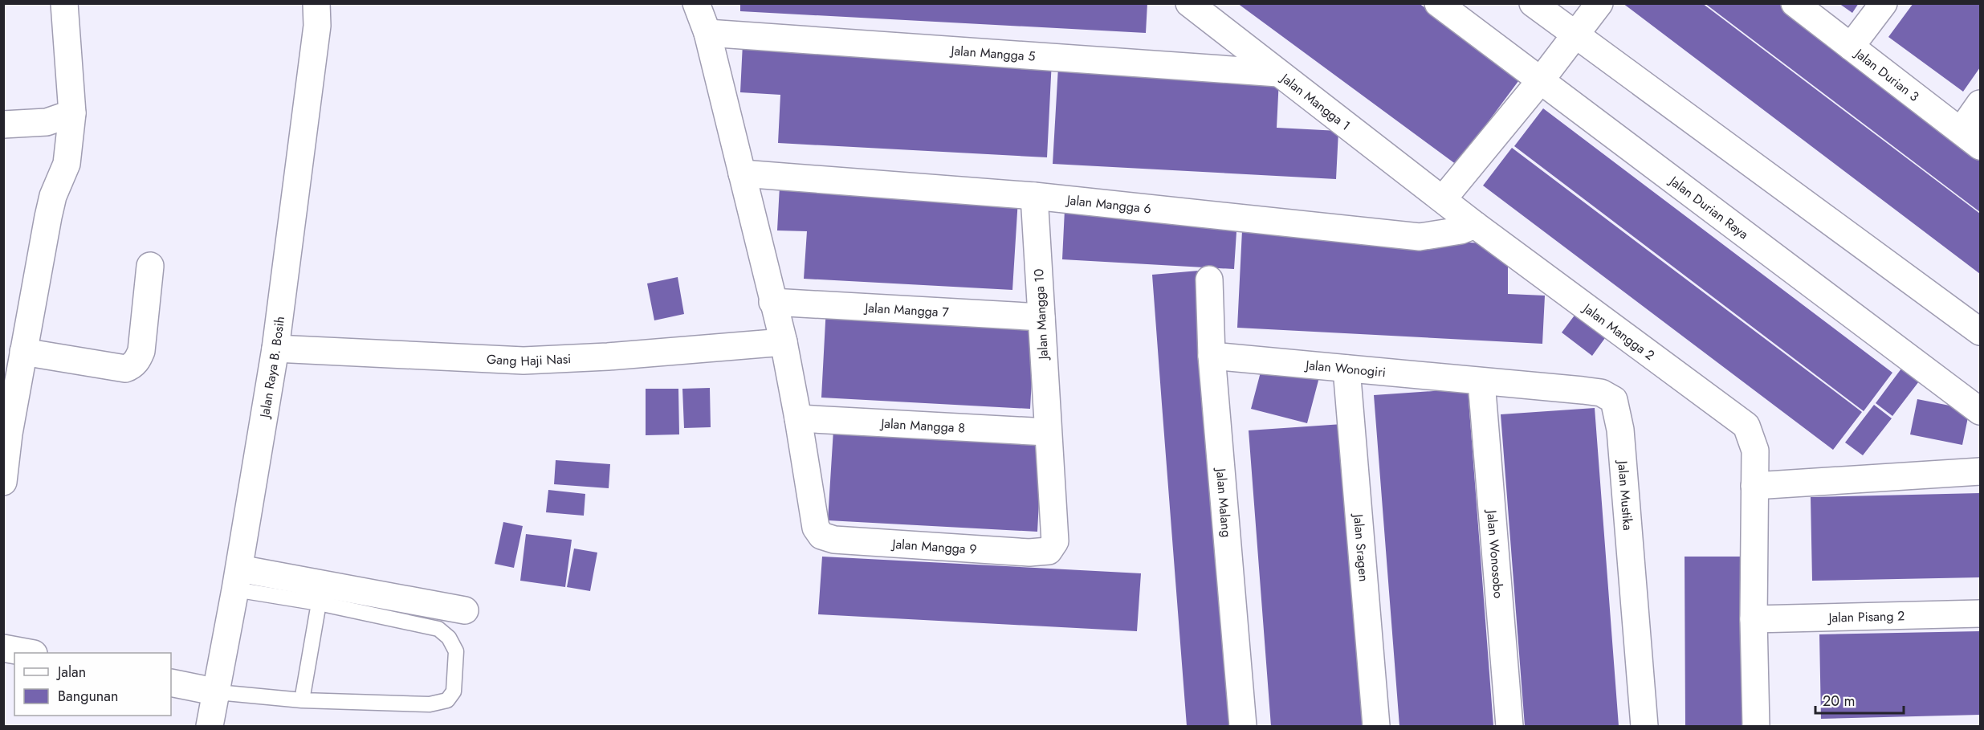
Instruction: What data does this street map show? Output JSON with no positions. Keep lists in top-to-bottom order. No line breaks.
{"streets":{"street":["Jalan Mangga 5","Jalan Durian 3","Jalan Mangga 1","Jalan Mangga 6","Jalan Durian Raya","Jalan Mangga 7","Jalan Mangga 10","Jalan Mangga 2","Gang Haji Nasi","Jalan Raya B. Bosih","Jalan Wonogiri","Jalan Mangga 8","Jalan Mustika","Jalan Malang","Jalan Mangga 9","Jalan Sragen","Jalan Wonosobo","Jalan Pisang 2"]},"crossings":[["Jalan Mangga 5","Jalan Mangga 1"],["Jalan Mangga 1","Jalan Mangga 2"],["Jalan Mangga 6","Jalan Mangga 10"],["Jalan Mangga 6","Jalan Mangga 2"],["Jalan Mangga 7","Jalan Mangga 10"],["Jalan Mangga 10","Jalan Mangga 8"],["Jalan Mangga 10","Jalan Mangga 9"],["Jalan Mangga 2","Jalan Pisang 2"],["Gang Haji Nasi","Jalan Raya B. Bosih"],["Jalan Wonogiri","Jalan Mustika"],["Jalan Wonogiri","Jalan Malang"],["Jalan Wonogiri","Jalan Sragen"],["Jalan Wonogiri","Jalan Wonosobo"],["Jalan Mangga 8","Jalan Mangga 9"],["Jalan Mustika","Jalan Wonosobo"]],"legend":["Jalan","Bangunan"],"scale_bar":"20 m"}
